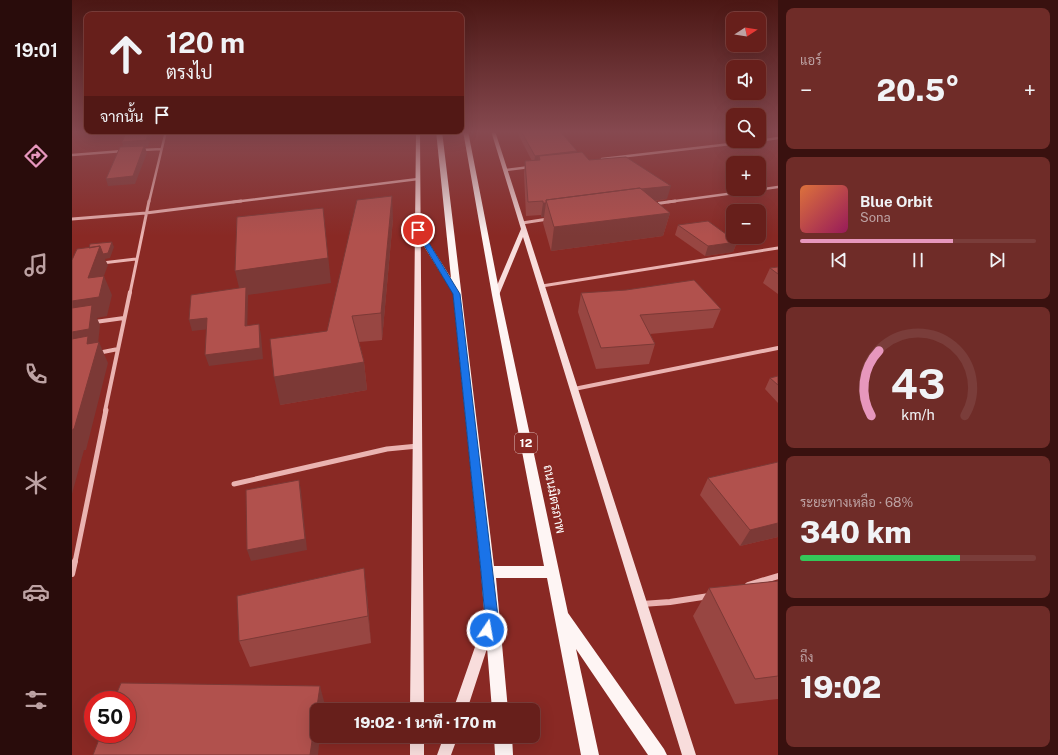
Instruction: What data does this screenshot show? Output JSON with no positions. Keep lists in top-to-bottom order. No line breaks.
{"streets":{"main road":["12","ถนนมิตรภาพ"]},"north":"right","page":{"tabs":"19:01","tile":["แอร์",["ระยะทางเหลือ · 68%","340 km"],["ถึง","19:02"]],"map_buttons":["+","−"],"turn":["120 m","ตรงไป"],"heat":["−","20.5°","+"],"then":"จากนั้น","song":["Blue Orbit","Sona"],"limit":"50","trip":"19:02 · 1 นาที · 170 m","gauge":["43","km/h"]}}
